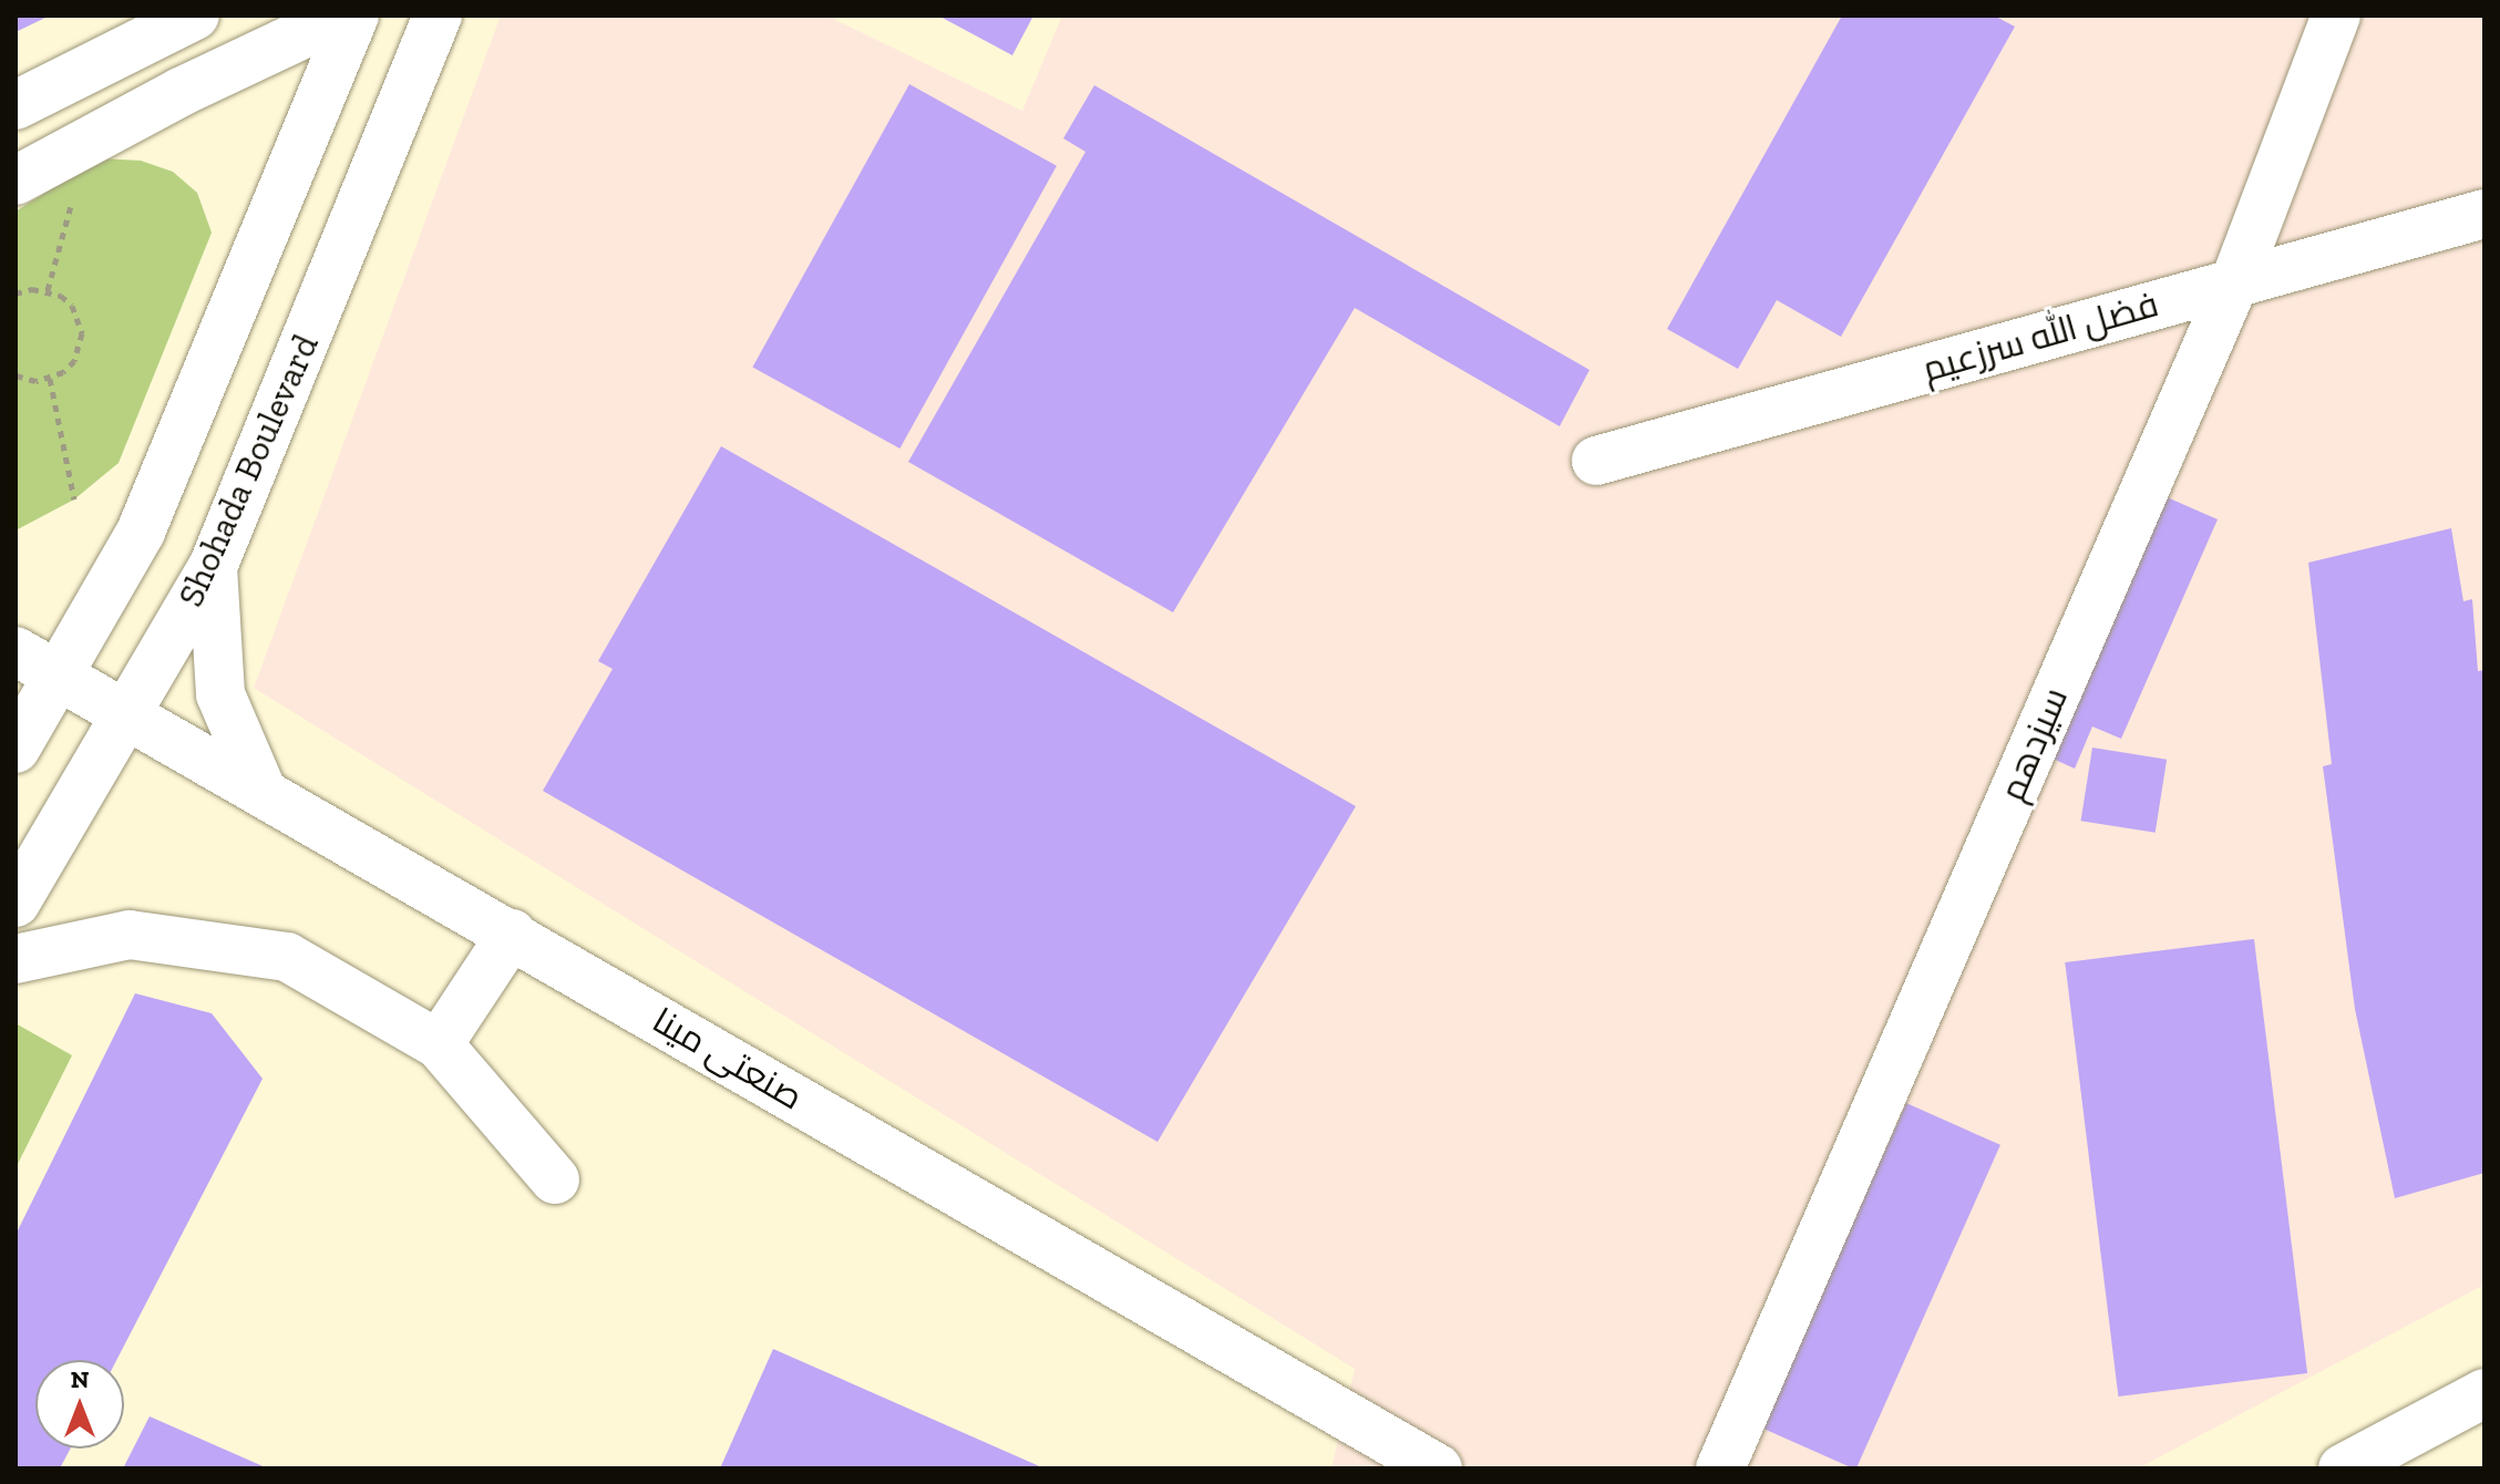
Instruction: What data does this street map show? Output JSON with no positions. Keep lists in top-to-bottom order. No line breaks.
{"streets":{"street":["فضل الله سرزعیم","Shohada Boulevard","سیزدهم","صنعتی مینا"]},"crossings":[["فضل الله سرزعیم","سیزدهم"],["Shohada Boulevard","صنعتی مینا"]],"north":"top"}
